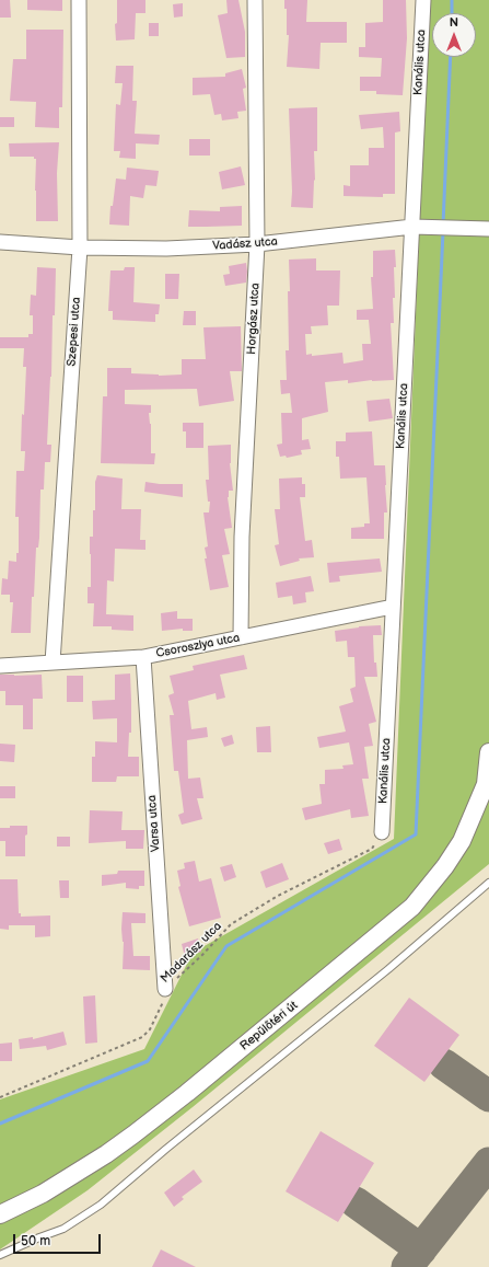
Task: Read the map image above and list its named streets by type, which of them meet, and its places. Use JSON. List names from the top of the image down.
{
  "streets": {
    "street": [
      "Kanális utca",
      "Vadász utca",
      "Horgász utca",
      "Szepesi utca",
      "Csoroszlya utca",
      "Varsa utca",
      "Repülőtéri út"
    ],
    "path": ["Madarász utca"]
  },
  "crossings": [
    ["Kanális utca", "Vadász utca"],
    ["Kanális utca", "Csoroszlya utca"],
    ["Kanális utca", "Madarász utca"],
    ["Vadász utca", "Horgász utca"],
    ["Vadász utca", "Szepesi utca"],
    ["Horgász utca", "Csoroszlya utca"],
    ["Szepesi utca", "Csoroszlya utca"],
    ["Csoroszlya utca", "Varsa utca"],
    ["Varsa utca", "Madarász utca"]
  ],
  "scale_bar": "50 m",
  "north": "top"
}
